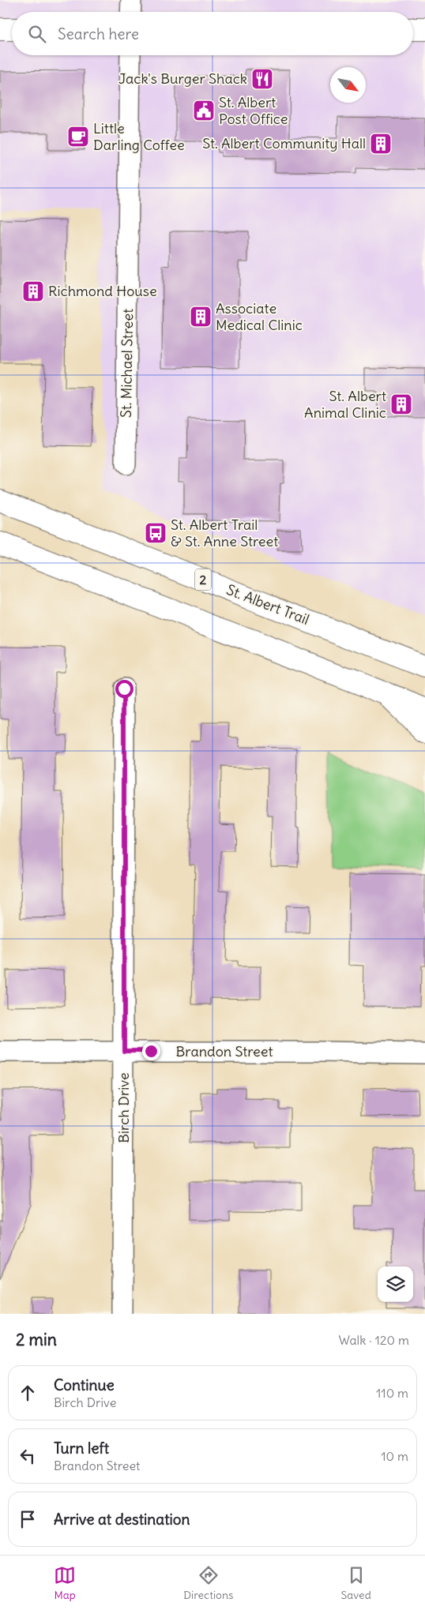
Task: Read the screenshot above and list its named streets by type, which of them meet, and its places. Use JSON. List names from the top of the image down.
{
  "streets": {
    "main road": ["2", "St. Albert Trail"],
    "street": ["St. Michael Street", "Brandon Street", "Birch Drive"]
  },
  "crossings": [
    ["Brandon Street", "Birch Drive"]
  ],
  "places": {
    "restaurant": ["Jack's Burger Shack"],
    "public building": ["St. Albert Post Office"],
    "cafe": ["Little Darling Coffee"],
    "building": [
      "St. Albert Community Hall",
      "Richmond House",
      "Associate Medical Clinic",
      "St. Albert Animal Clinic"
    ],
    "bus stop": ["St. Albert Trail & St. Anne Street"]
  },
  "north": "bottom right",
  "page": {
    "search": "Search here",
    "heading": ["2 min", "Walk · 120 m"],
    "list": [
      ["Continue", "Birch Drive", "110 m"],
      ["Turn left", "Brandon Street", "10 m"],
      "Arrive at destination"
    ],
    "nav": ["Map", "Directions", "Saved"]
  }
}
